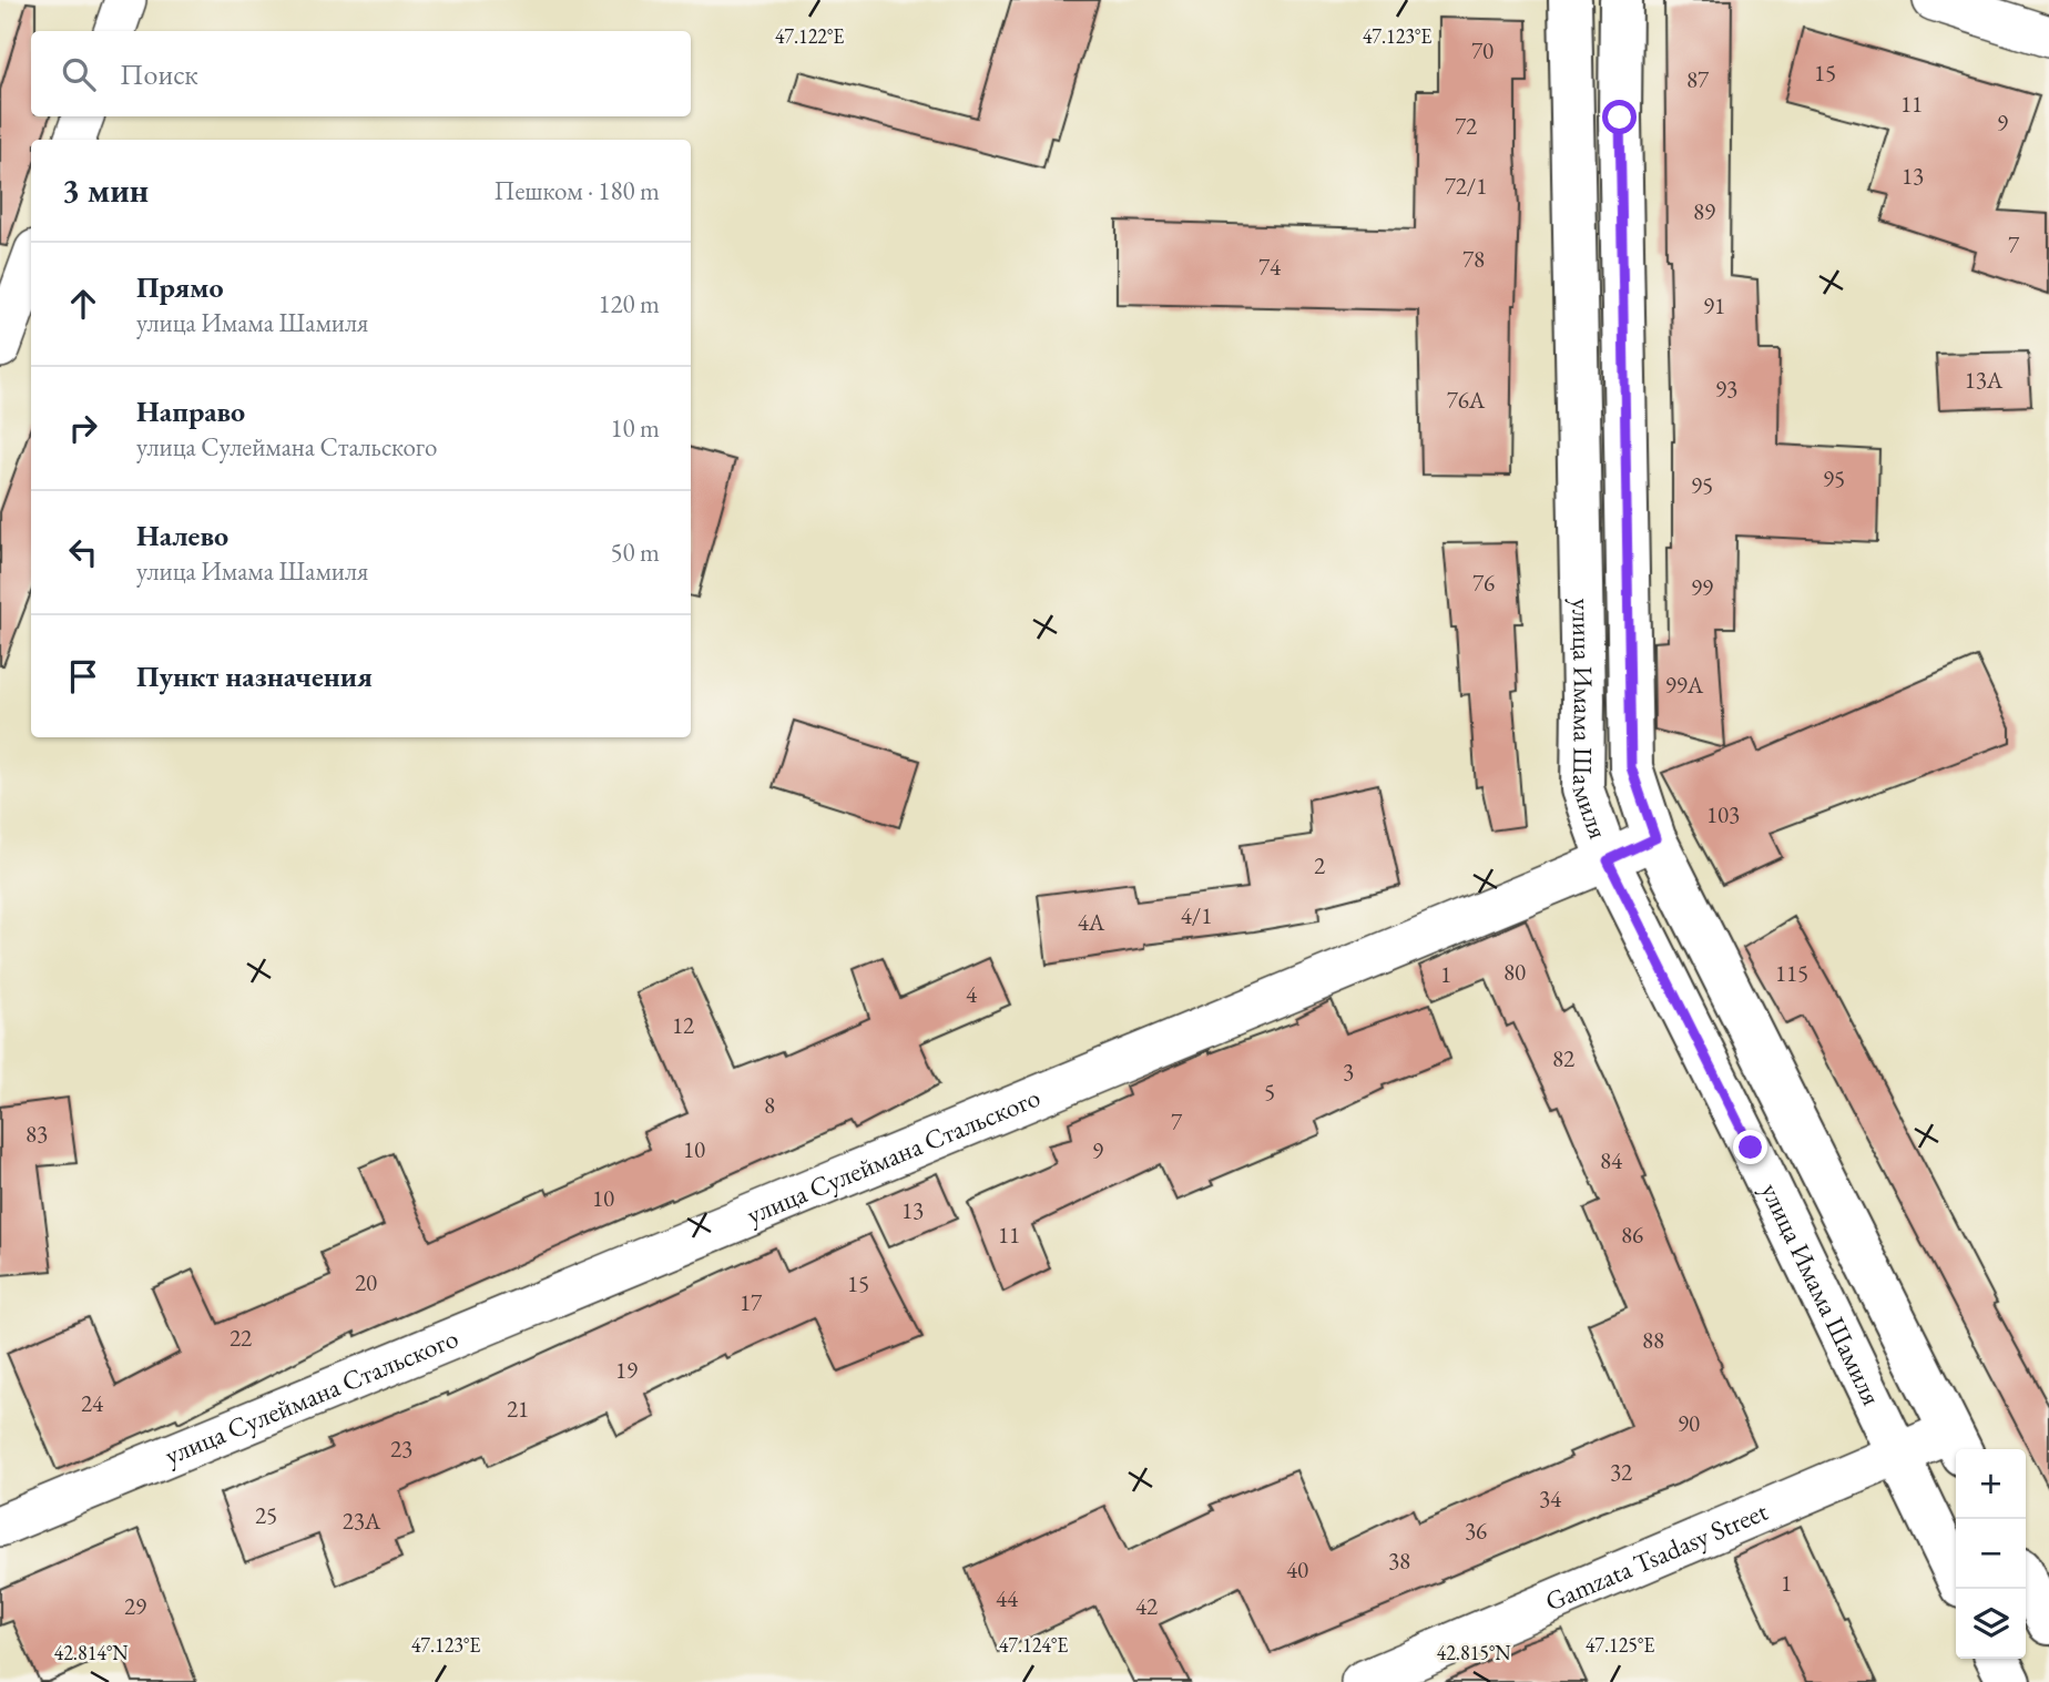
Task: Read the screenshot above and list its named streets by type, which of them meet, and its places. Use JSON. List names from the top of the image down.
{
  "streets": {
    "main road": ["улица Имама Шамиля"],
    "street": ["улица Сулеймана Стальского", "Gamzata Tsadasy Street"]
  },
  "crossings": [
    ["улица Имама Шамиля", "улица Сулеймана Стальского"],
    ["улица Имама Шамиля", "Gamzata Tsadasy Street"]
  ],
  "house_numbers": [
    "70",
    "15",
    "87",
    "11",
    "9",
    "72",
    "13",
    "72/1",
    "89",
    "7",
    "78",
    "74",
    "91",
    "13А",
    "93",
    "76А",
    "95",
    "95",
    "76",
    "99",
    "99А",
    "103",
    "2",
    "4/1",
    "4А",
    "80",
    "115",
    "1",
    "4",
    "12",
    "82",
    "3",
    "5",
    "8",
    "7",
    "83",
    "10",
    "9",
    "84",
    "10",
    "13",
    "11",
    "86",
    "20",
    "15",
    "17",
    "22",
    "88",
    "19",
    "24",
    "21",
    "90",
    "23",
    "32",
    "34",
    "25",
    "23А",
    "36",
    "38",
    "40",
    "1",
    "44",
    "29",
    "42"
  ],
  "page": {
    "search": "Поиск",
    "heading": ["3 мин", "Пешком · 180 m"],
    "list": [
      ["Прямо", "улица Имама Шамиля", "120 m"],
      ["Направо", "улица Сулеймана Стальского", "10 m"],
      ["Налево", "улица Имама Шамиля", "50 m"],
      "Пункт назначения"
    ],
    "map_buttons": ["+", "−"]
  },
  "coordinates": [
    "47.122°E",
    "47.123°E",
    "47.124°E",
    "47.125°E",
    "42.814°N",
    "42.815°N"
  ]
}
